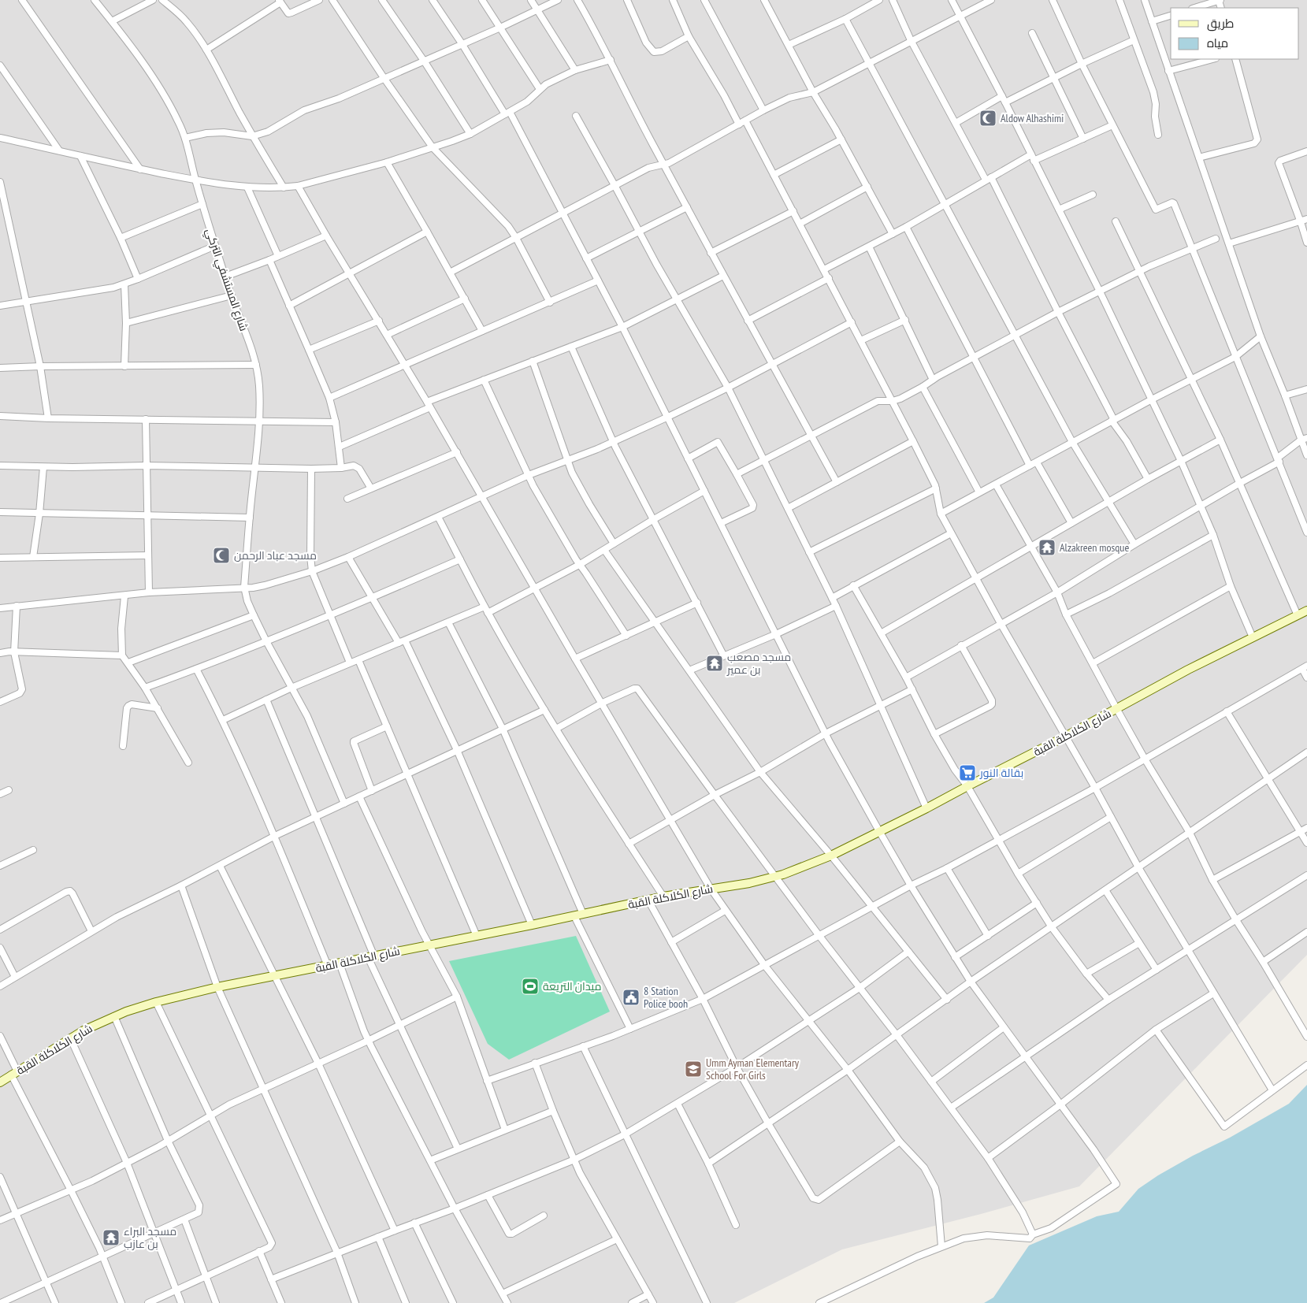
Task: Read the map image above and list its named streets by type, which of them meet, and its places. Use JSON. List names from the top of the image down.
{
  "streets": {
    "street": ["شارع المستشفي التركي", "شارع الكلاكلة القبة"]
  },
  "places": {
    "mosque": ["Aldow Alhashimi", "مسجد عباد الرحمن"],
    "temple": ["Alzakreen mosque", "مسجد مصعب بن عمير", "مسجد البراء بن عازب"],
    "supermarket": ["بقالة النور"],
    "sports": ["ميدان التريعة"],
    "public building": ["8 Station Police booh"],
    "school or university": ["Umm Ayman Elementary School For Girls"]
  },
  "legend": ["طريق", "مياه"]
}
